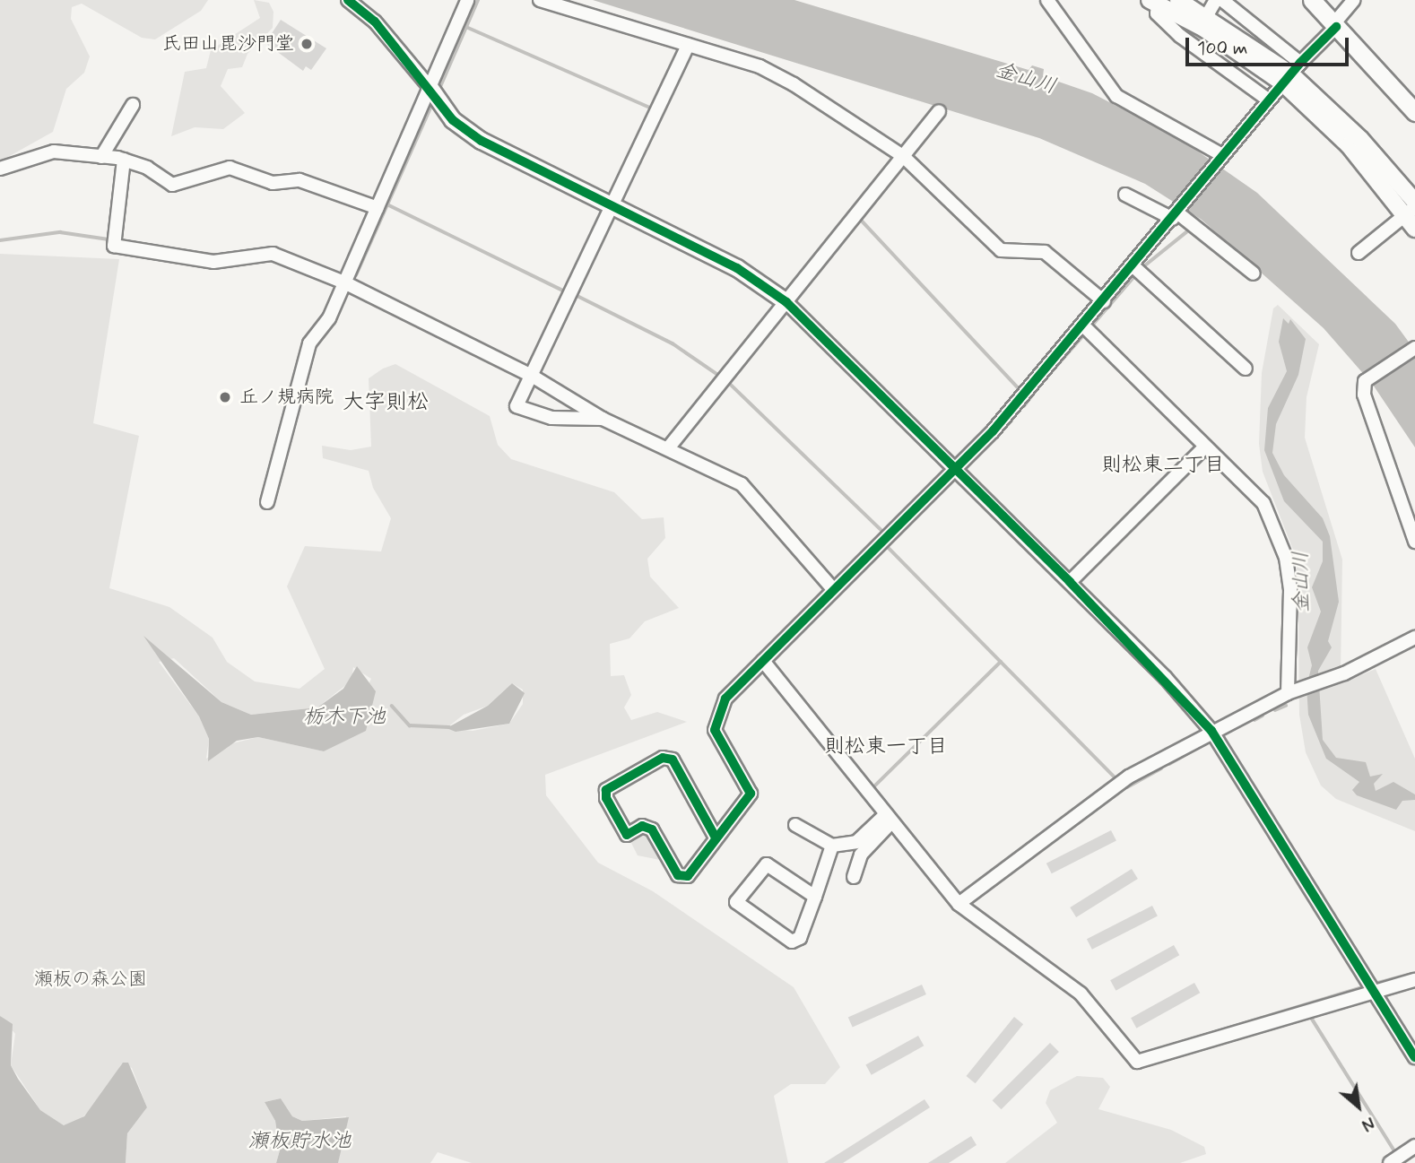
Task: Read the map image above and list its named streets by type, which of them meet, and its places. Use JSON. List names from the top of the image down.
{
  "districts": ["大字則松", "則松東二丁目", "則松東一丁目"],
  "water": ["金山川", "栃木下池", "瀬板貯水池"],
  "parks": ["瀬板の森公園"],
  "places": ["氏田山毘沙門堂", "丘ノ規病院"],
  "scale_bar": "100 m",
  "north": "bottom right"
}
